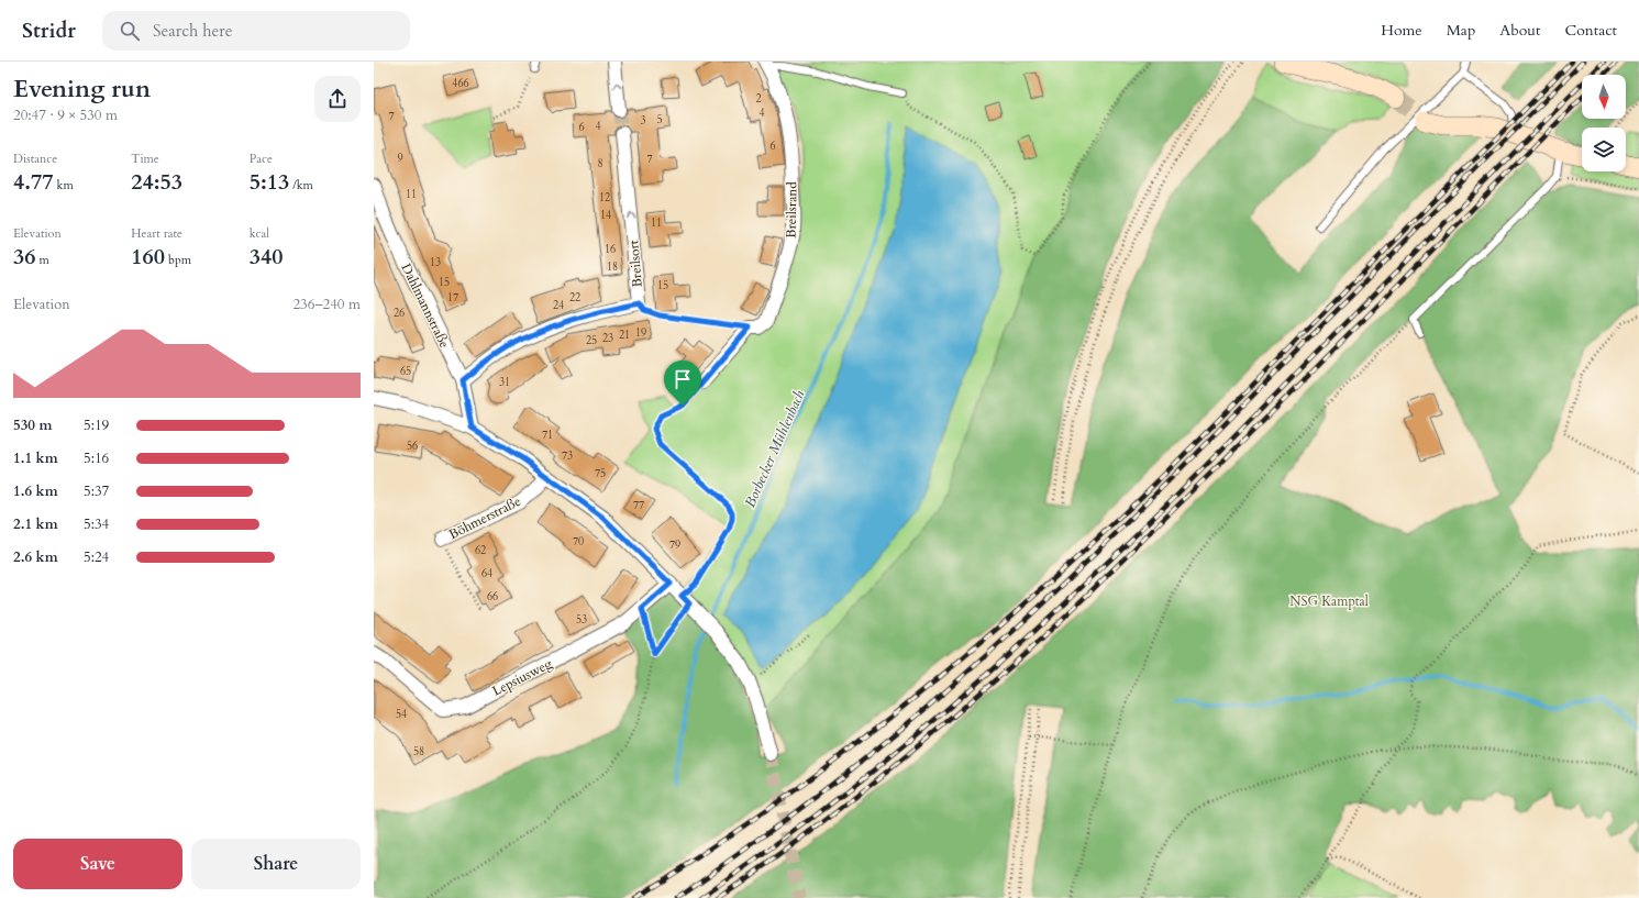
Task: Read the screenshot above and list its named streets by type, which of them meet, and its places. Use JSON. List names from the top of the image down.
{
  "streets": {
    "street": [
      "Breilsrand",
      "Breilsort",
      "Dahlmannstraße",
      "Böhmerstraße",
      "Lepsiusweg"
    ]
  },
  "crossings": [
    ["Breilsort", "Dahlmannstraße"]
  ],
  "one_way": ["Breilsort"],
  "water": ["Borbecker Mühlenbach"],
  "parks": ["NSG Kamptal"],
  "house_numbers": [
    "466",
    "2",
    "4",
    "7",
    "5",
    "3",
    "4",
    "6",
    "6",
    "9",
    "7",
    "8",
    "11",
    "12",
    "14",
    "11",
    "16",
    "13",
    "18",
    "15",
    "15",
    "17",
    "22",
    "24",
    "26",
    "19",
    "21",
    "23",
    "25",
    "65",
    "31",
    "71",
    "56",
    "73",
    "75",
    "77",
    "70",
    "79",
    "62",
    "64",
    "66",
    "53",
    "54",
    "58"
  ],
  "north": "bottom",
  "page": {
    "header": "Stridr",
    "search": "Search here",
    "nav": [
      "Home",
      "Map",
      "About",
      "Contact"
    ],
    "heading": ["Evening run", "20:47 · 9 × 530 m"],
    "stats": [
      ["Distance", "4.77 km"],
      ["Time", "24:53"],
      ["Pace", "5:13 /km"],
      ["Elevation", "36 m"],
      ["Heart rate", "160 bpm"],
      ["kcal", "340"]
    ],
    "chart": ["Elevation", "236–240 m"],
    "list": [
      {
        "name": "530 m",
        "note": "5:19"
      },
      {
        "name": "1.1 km",
        "note": "5:16"
      },
      {
        "name": "1.6 km",
        "note": "5:37"
      },
      {
        "name": "2.1 km",
        "note": "5:34"
      },
      {
        "name": "2.6 km",
        "note": "5:24"
      }
    ],
    "buttons": ["Save", "Share"]
  }
}
